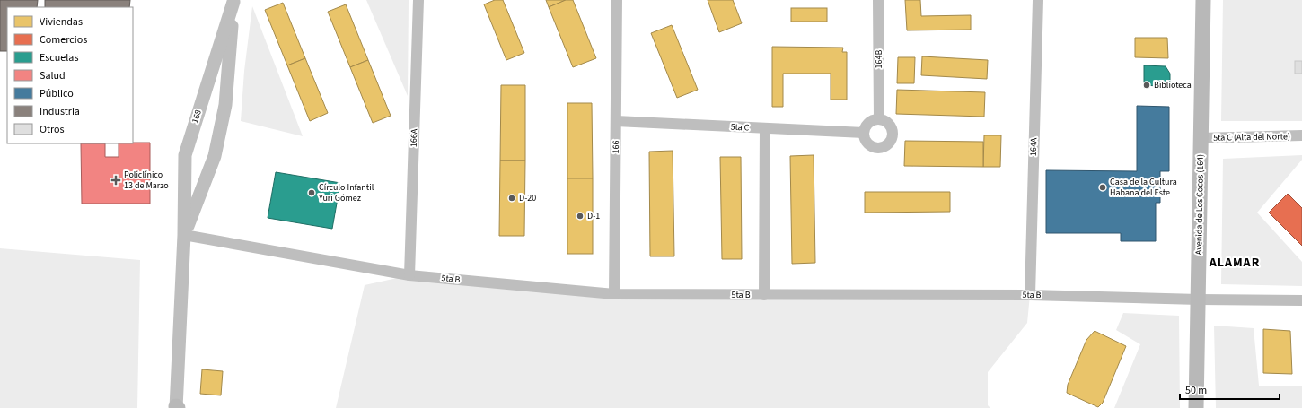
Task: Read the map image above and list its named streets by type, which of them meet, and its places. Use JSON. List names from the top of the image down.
{
  "streets": {
    "main road": ["Avenida de Los Cocos (164)"],
    "street": [
      "164B",
      "168",
      "5ta C",
      "5ta C (Alta del Norte)",
      "166A",
      "166",
      "164A",
      "5ta B"
    ]
  },
  "crossings": [
    ["164B", "5ta C"],
    ["168", "5ta B"],
    ["5ta C", "166"],
    ["5ta C (Alta del Norte)", "Avenida de Los Cocos (164)"],
    ["166A", "5ta B"],
    ["166", "5ta B"],
    ["164A", "5ta B"],
    ["Avenida de Los Cocos (164)", "5ta B"]
  ],
  "districts": ["ALAMAR"],
  "places": {
    "other": [
      "Biblioteca",
      "Casa de la Cultura Habana del Este",
      "Círculo Infantil Yuri Gómez",
      "D-20",
      "D-1"
    ],
    "health": ["Policlínico 13 de Marzo"]
  },
  "legend": [
    "Viviendas",
    "Comercios",
    "Escuelas",
    "Salud",
    "Público",
    "Industria",
    "Otros"
  ],
  "scale_bar": "50 m"
}
